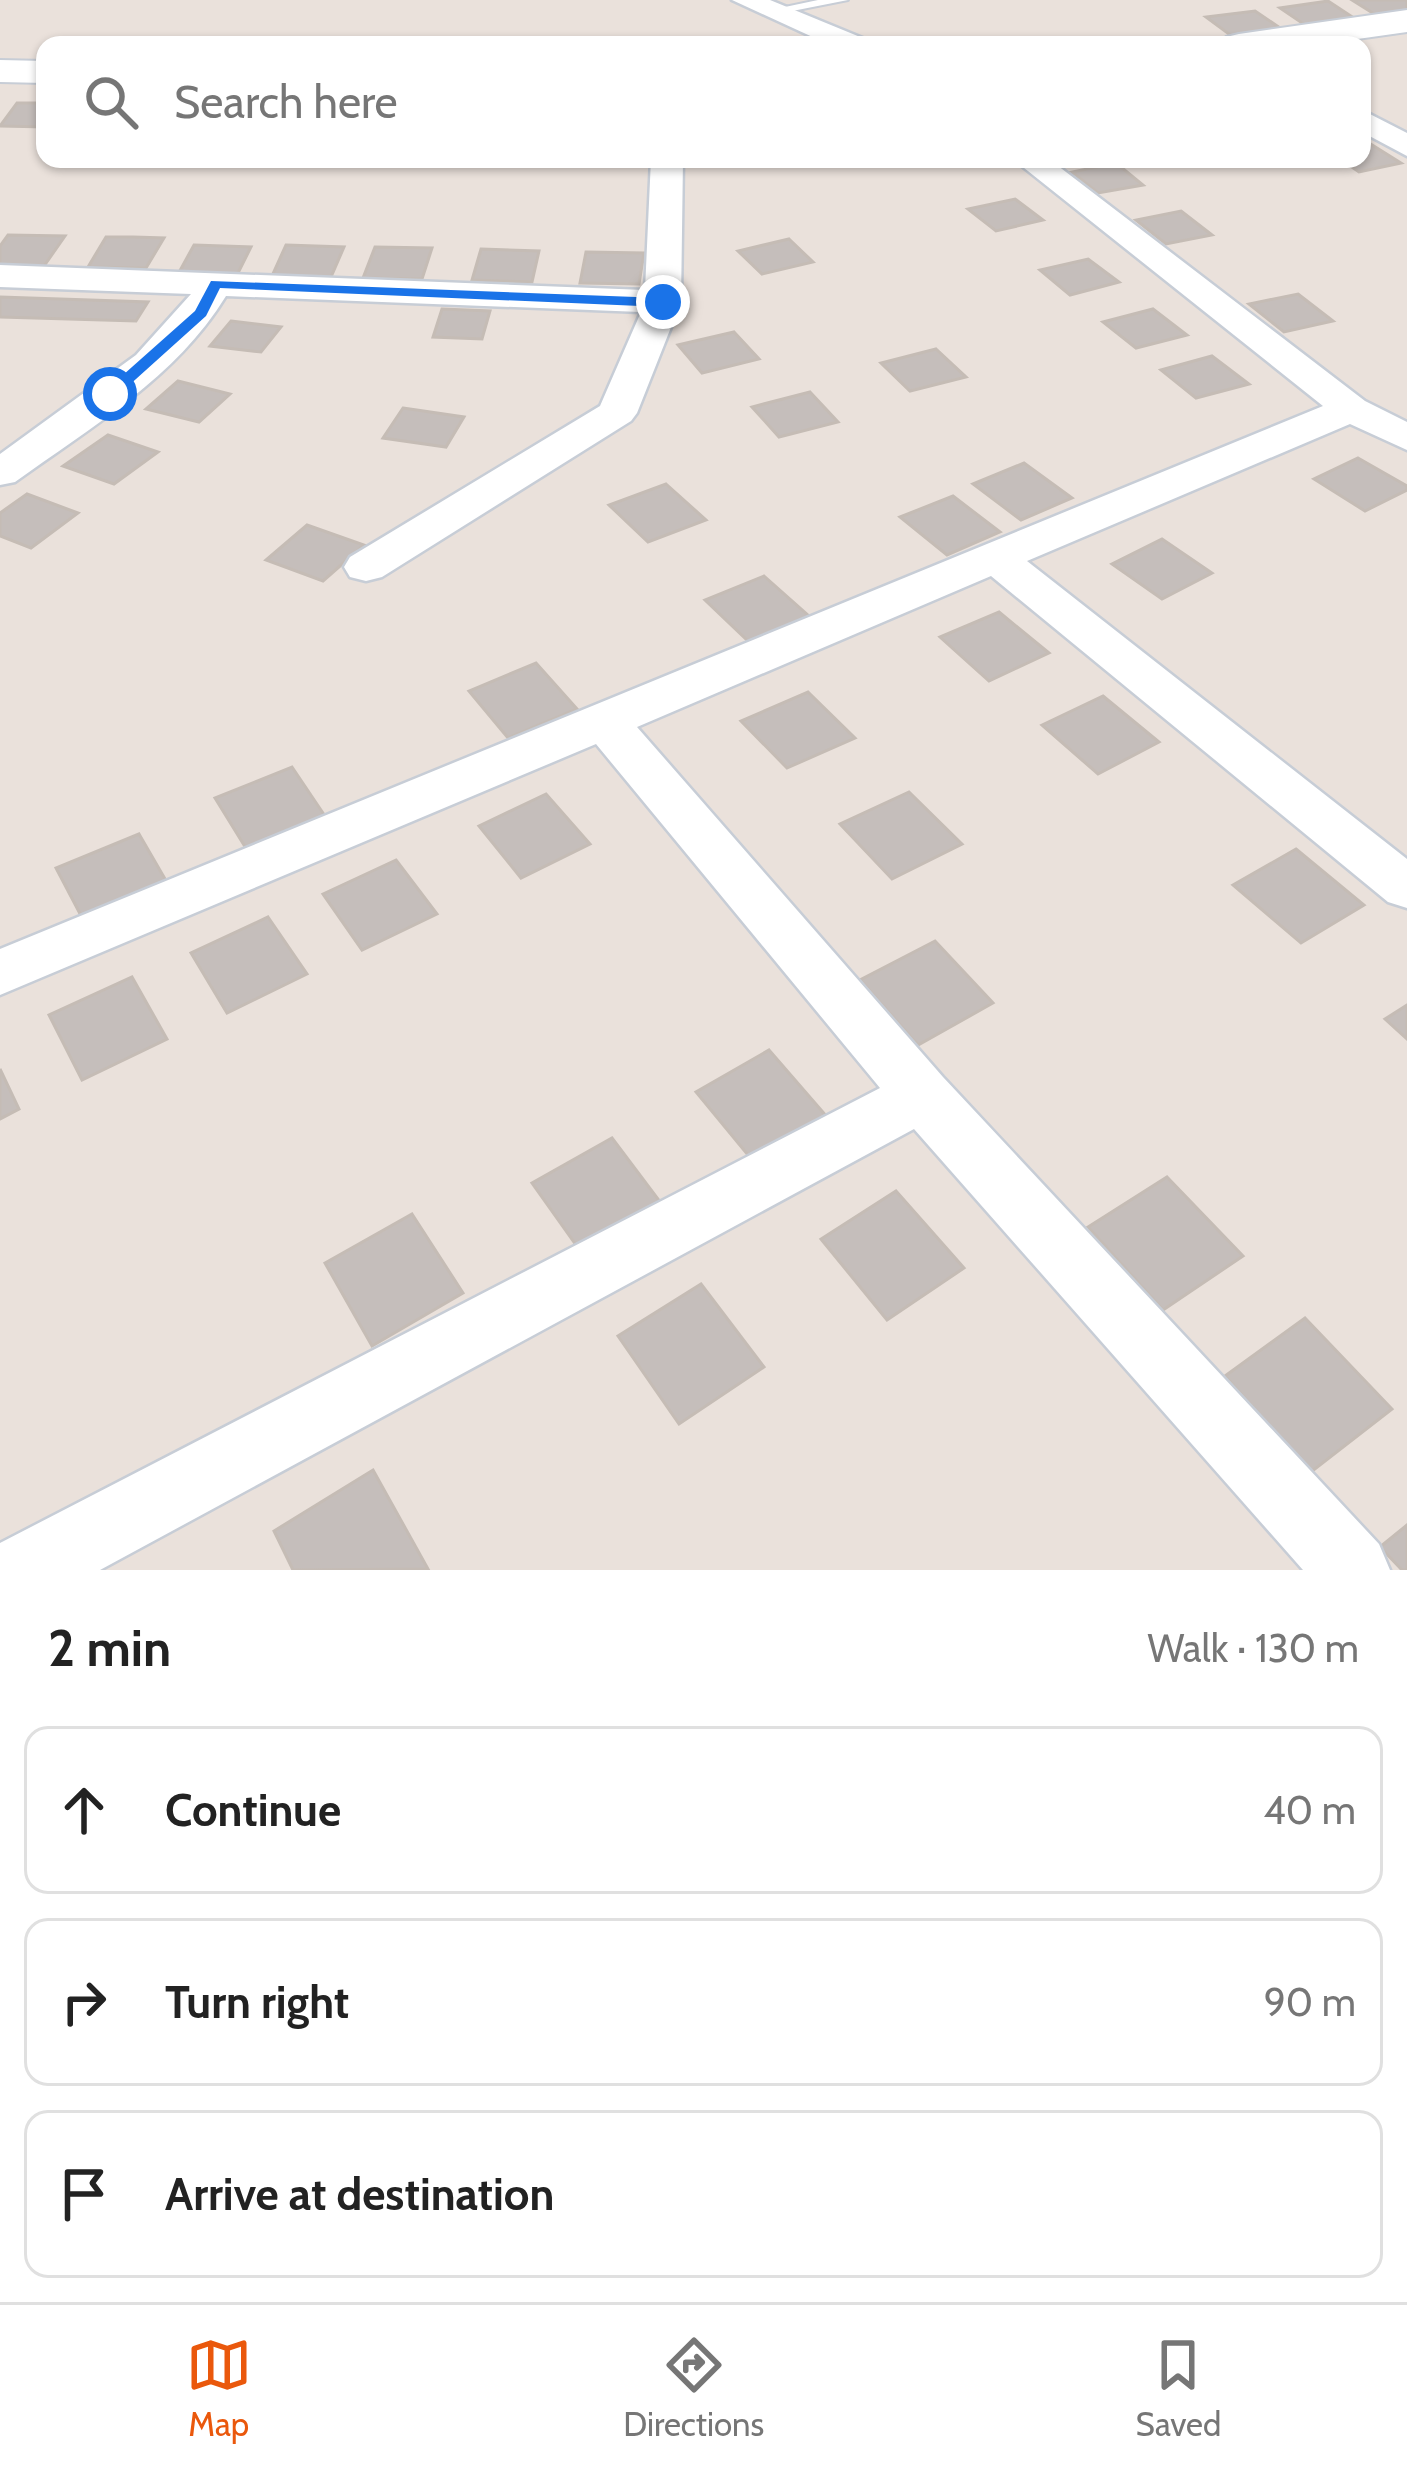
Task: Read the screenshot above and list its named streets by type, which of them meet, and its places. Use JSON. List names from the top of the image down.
{
  "page": {
    "search": "Search here",
    "heading": ["2 min", "Walk · 130 m"],
    "list": [
      ["Continue", "40 m"],
      ["Turn right", "90 m"],
      "Arrive at destination"
    ],
    "nav": ["Map", "Directions", "Saved"]
  }
}
